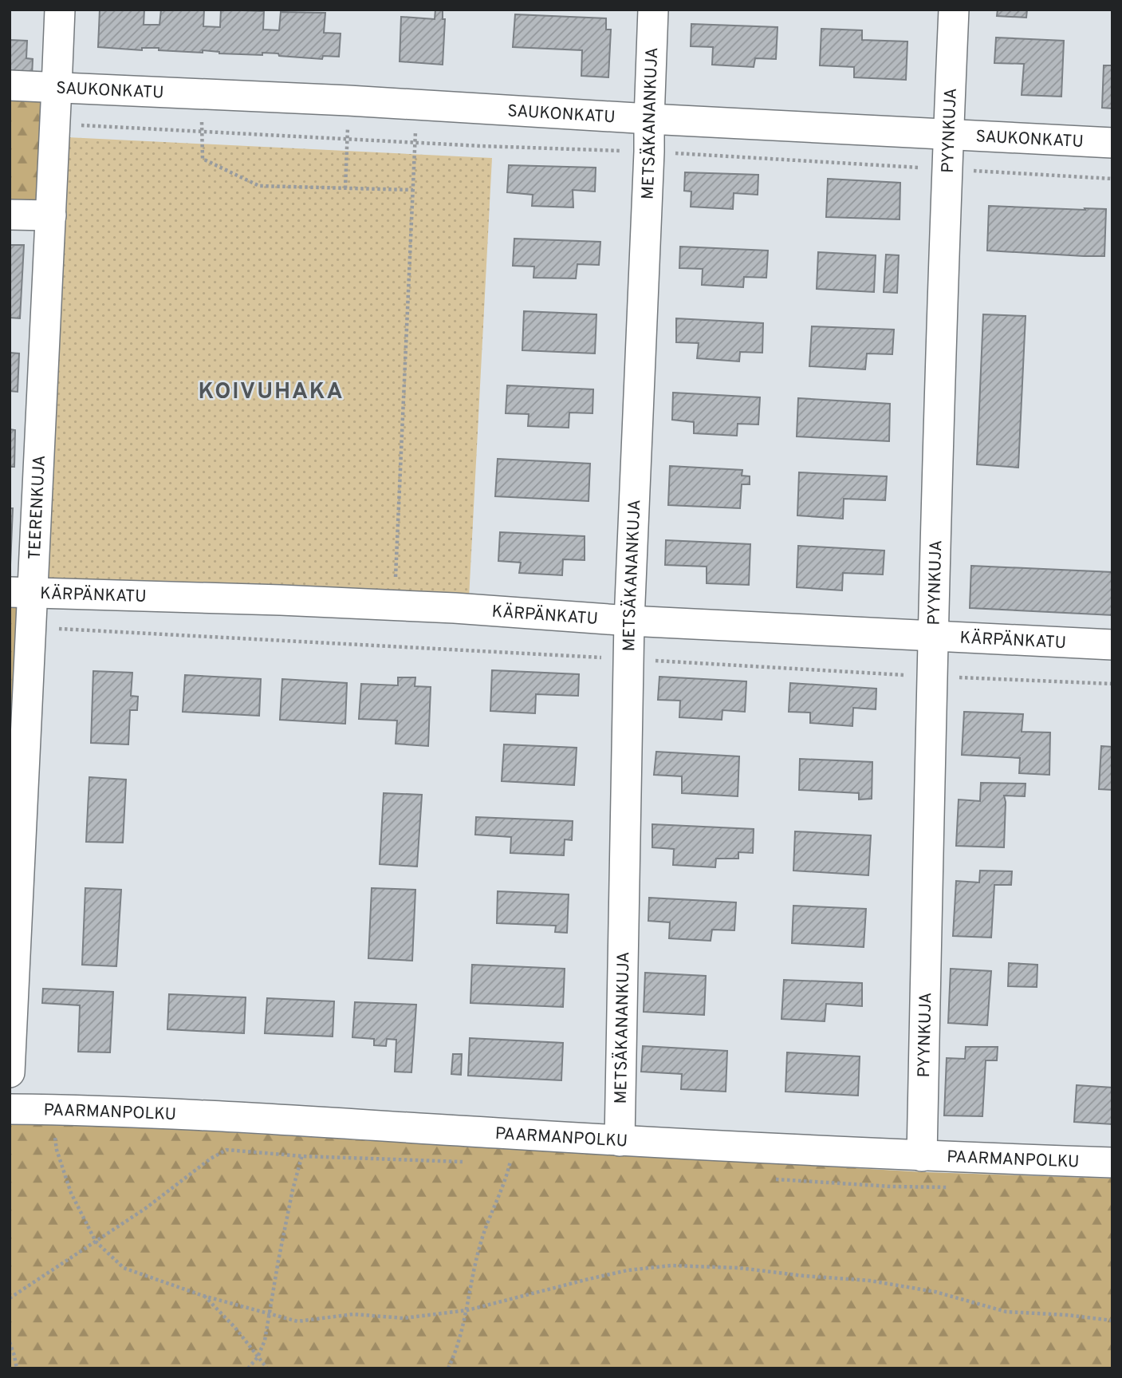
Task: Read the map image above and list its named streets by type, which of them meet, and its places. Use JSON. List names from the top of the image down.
{
  "streets": {
    "street": [
      "SAUKONKATU",
      "METSÄKANANKUJA",
      "PYYNKUJA",
      "TEERENKUJA",
      "KÄRPÄNKATU",
      "PAARMANPOLKU"
    ]
  },
  "crossings": [
    ["SAUKONKATU", "METSÄKANANKUJA"],
    ["SAUKONKATU", "PYYNKUJA"],
    ["SAUKONKATU", "TEERENKUJA"],
    ["METSÄKANANKUJA", "KÄRPÄNKATU"],
    ["METSÄKANANKUJA", "PAARMANPOLKU"],
    ["PYYNKUJA", "KÄRPÄNKATU"],
    ["PYYNKUJA", "PAARMANPOLKU"],
    ["TEERENKUJA", "KÄRPÄNKATU"]
  ],
  "districts": ["KOIVUHAKA"]
}
